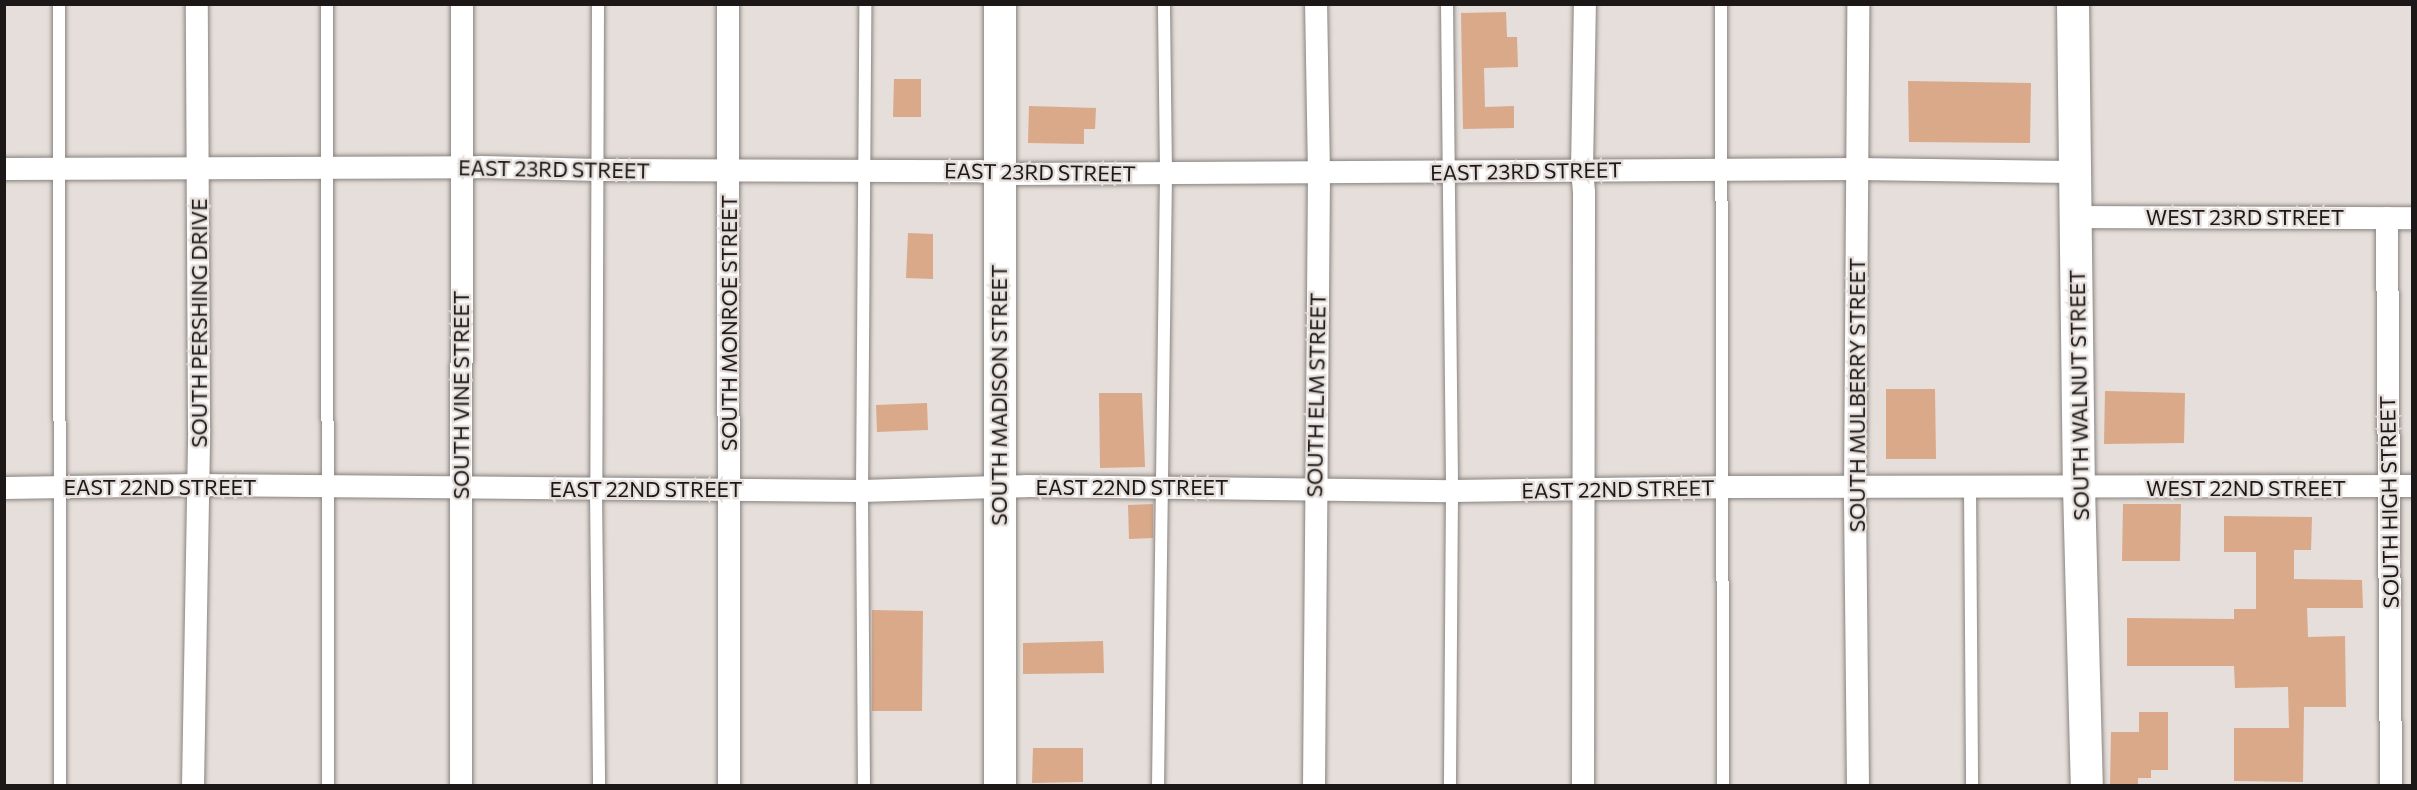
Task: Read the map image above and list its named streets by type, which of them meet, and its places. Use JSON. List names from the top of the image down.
{
  "streets": {
    "main road": ["SOUTH MADISON STREET", "SOUTH WALNUT STREET"],
    "street": [
      "EAST 23RD STREET",
      "WEST 23RD STREET",
      "SOUTH PERSHING DRIVE",
      "SOUTH MONROE STREET",
      "SOUTH VINE STREET",
      "SOUTH ELM STREET",
      "SOUTH MULBERRY STREET",
      "EAST 22ND STREET",
      "WEST 22ND STREET",
      "SOUTH HIGH STREET"
    ]
  },
  "crossings": [
    ["EAST 23RD STREET", "SOUTH PERSHING DRIVE"],
    ["EAST 23RD STREET", "SOUTH MONROE STREET"],
    ["EAST 23RD STREET", "SOUTH VINE STREET"],
    ["EAST 23RD STREET", "SOUTH MADISON STREET"],
    ["EAST 23RD STREET", "SOUTH ELM STREET"],
    ["EAST 23RD STREET", "SOUTH MULBERRY STREET"],
    ["EAST 23RD STREET", "SOUTH WALNUT STREET"],
    ["WEST 23RD STREET", "SOUTH WALNUT STREET"],
    ["WEST 23RD STREET", "SOUTH HIGH STREET"],
    ["SOUTH PERSHING DRIVE", "EAST 22ND STREET"],
    ["SOUTH MONROE STREET", "EAST 22ND STREET"],
    ["SOUTH VINE STREET", "EAST 22ND STREET"],
    ["SOUTH MADISON STREET", "EAST 22ND STREET"],
    ["SOUTH ELM STREET", "EAST 22ND STREET"],
    ["SOUTH MULBERRY STREET", "EAST 22ND STREET"],
    ["SOUTH WALNUT STREET", "EAST 22ND STREET"],
    ["SOUTH WALNUT STREET", "WEST 22ND STREET"],
    ["EAST 22ND STREET", "WEST 22ND STREET"],
    ["WEST 22ND STREET", "SOUTH HIGH STREET"]
  ]
}
